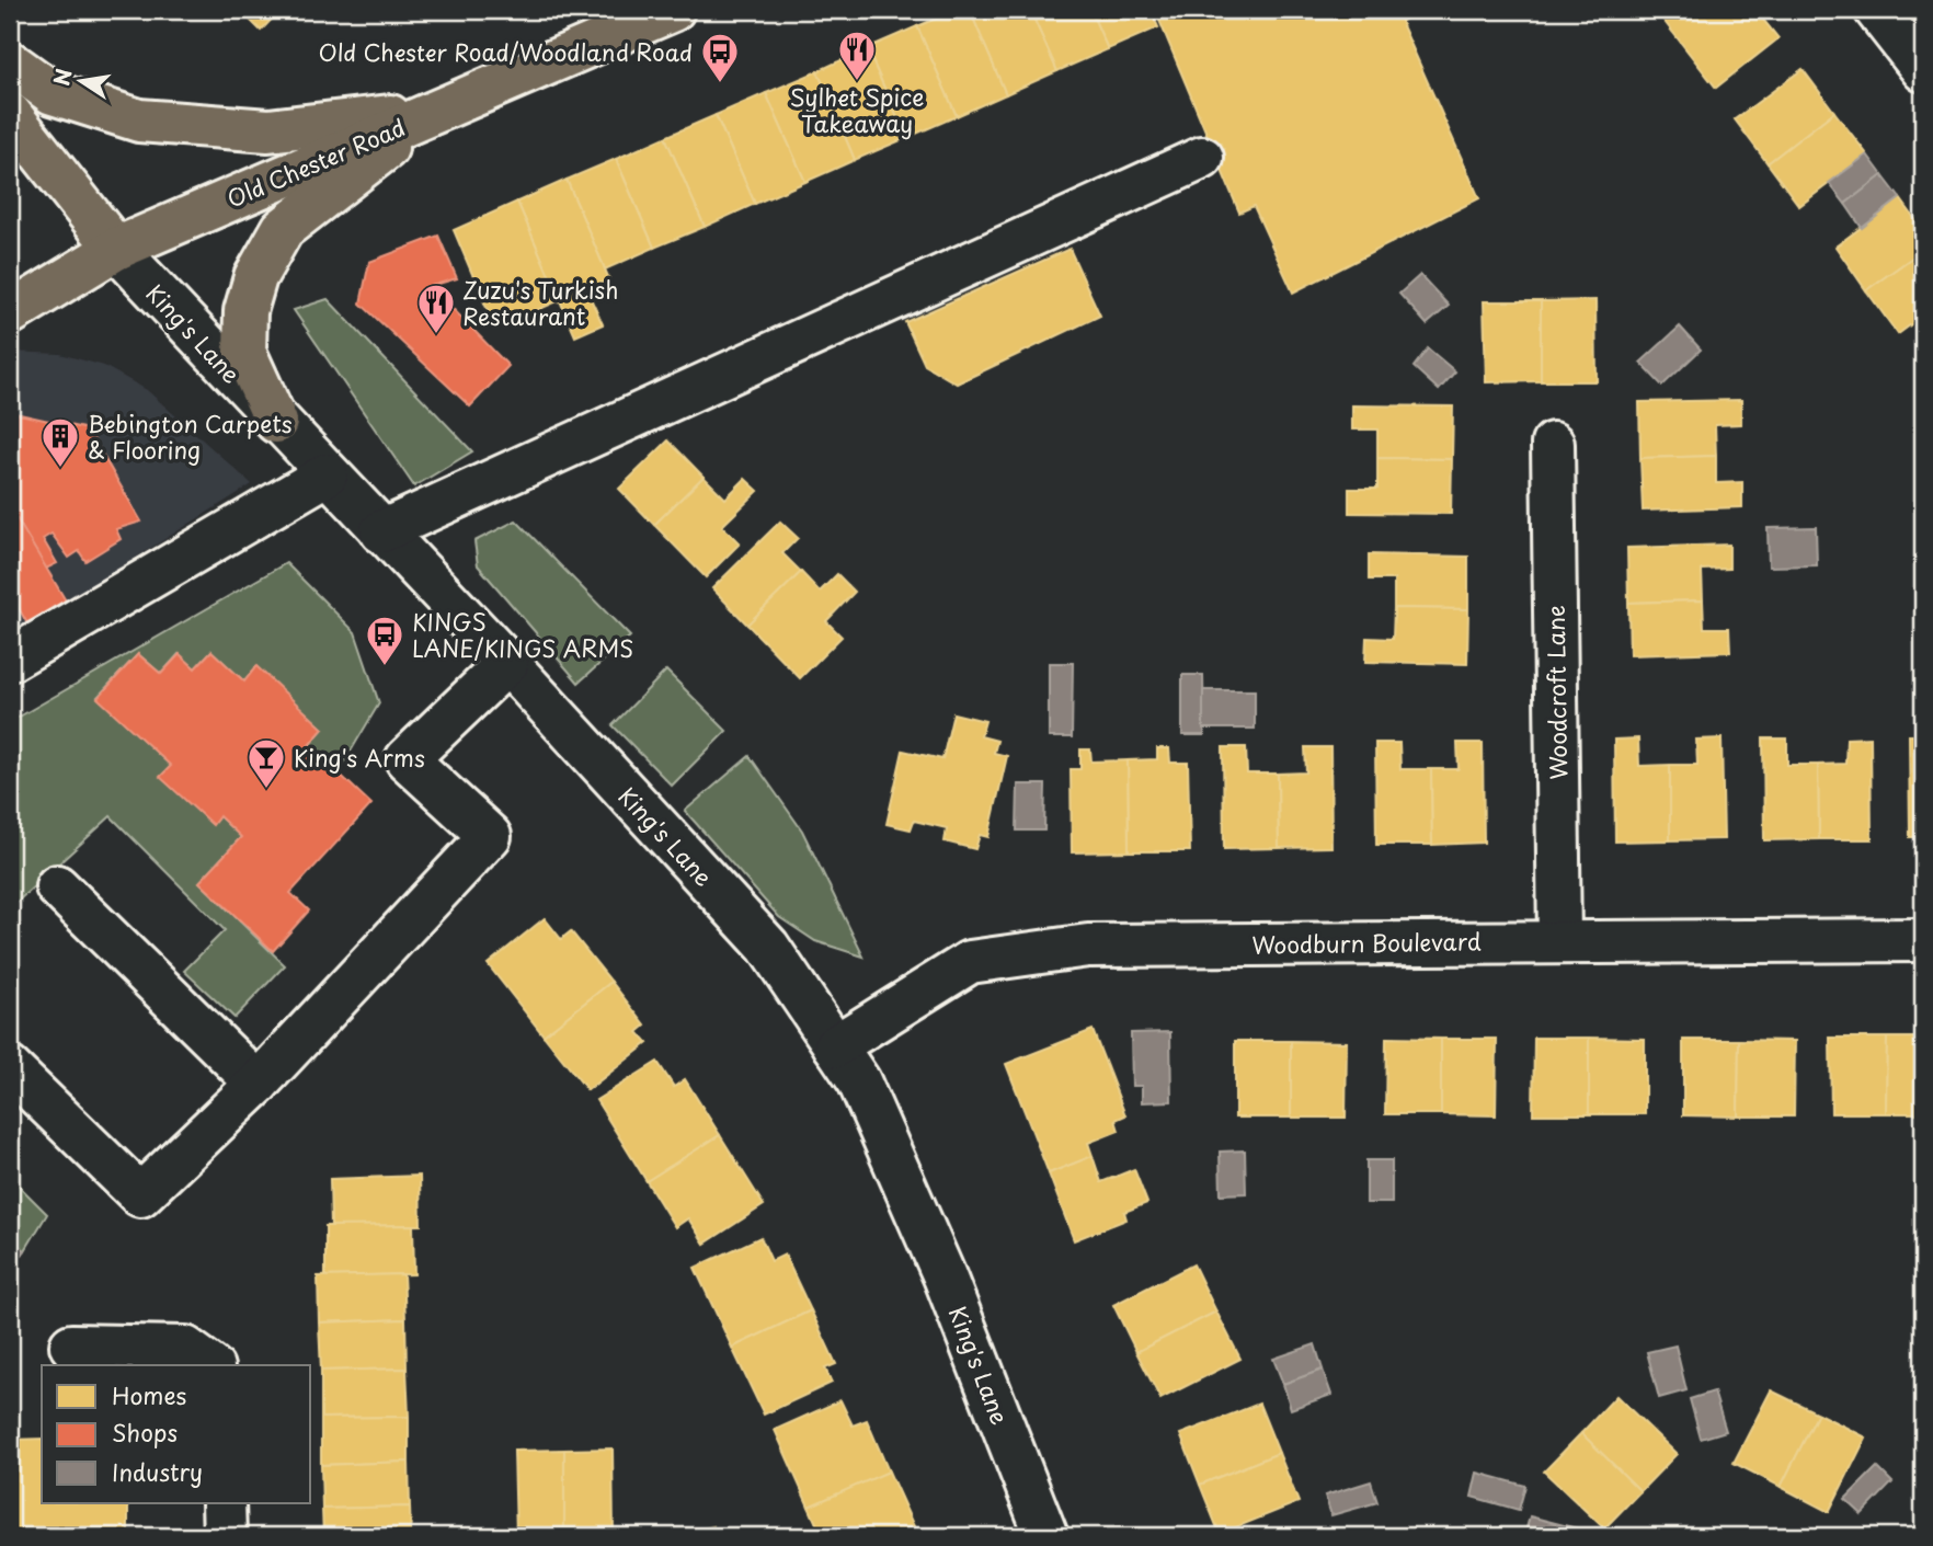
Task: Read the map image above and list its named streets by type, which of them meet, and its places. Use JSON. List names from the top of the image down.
{
  "streets": {
    "main road": ["Old Chester Road"],
    "street": ["King's Lane", "Woodcroft Lane", "Woodburn Boulevard"]
  },
  "crossings": [
    ["Old Chester Road", "King's Lane"],
    ["King's Lane", "Woodburn Boulevard"],
    ["Woodcroft Lane", "Woodburn Boulevard"]
  ],
  "places": {
    "restaurant": ["Sylhet Spice Takeaway", "Zuzu's Turkish Restaurant"],
    "bus stop": ["Old Chester Road/Woodland Road", "KINGS LANE/KINGS ARMS"],
    "building": ["Bebington Carpets & Flooring"],
    "bar": ["King's Arms"]
  },
  "legend": ["Homes", "Shops", "Industry"],
  "north": "left"
}
